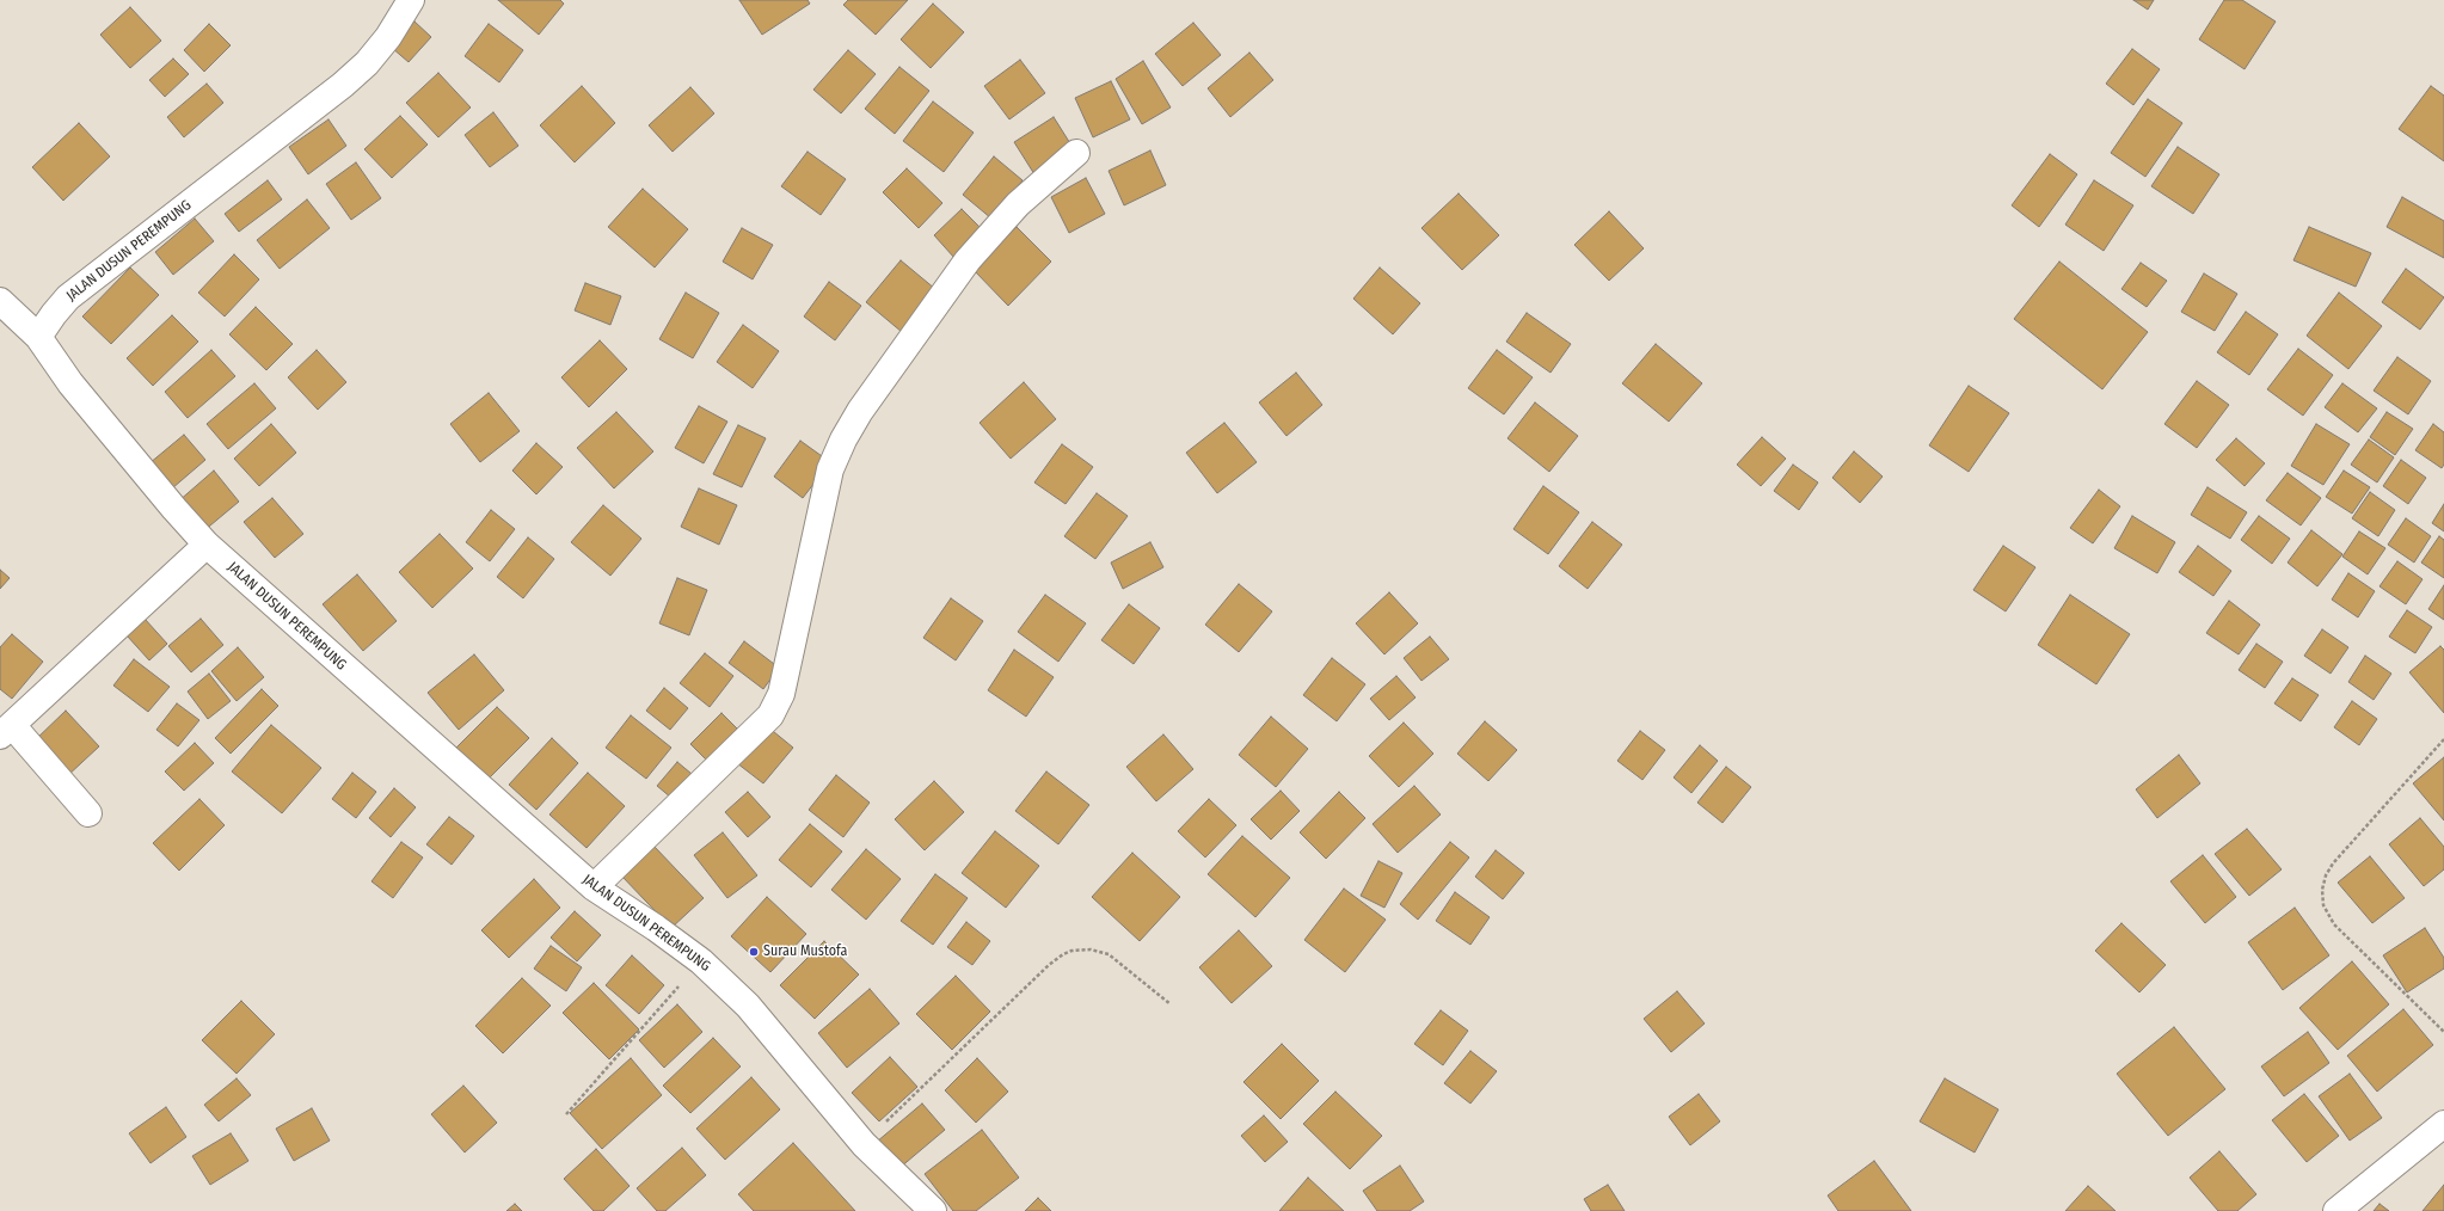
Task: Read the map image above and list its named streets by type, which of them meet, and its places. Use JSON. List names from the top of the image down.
{
  "streets": {
    "street": ["JALAN DUSUN PEREMPUNG"]
  },
  "places": ["Surau Mustofa"]
}
